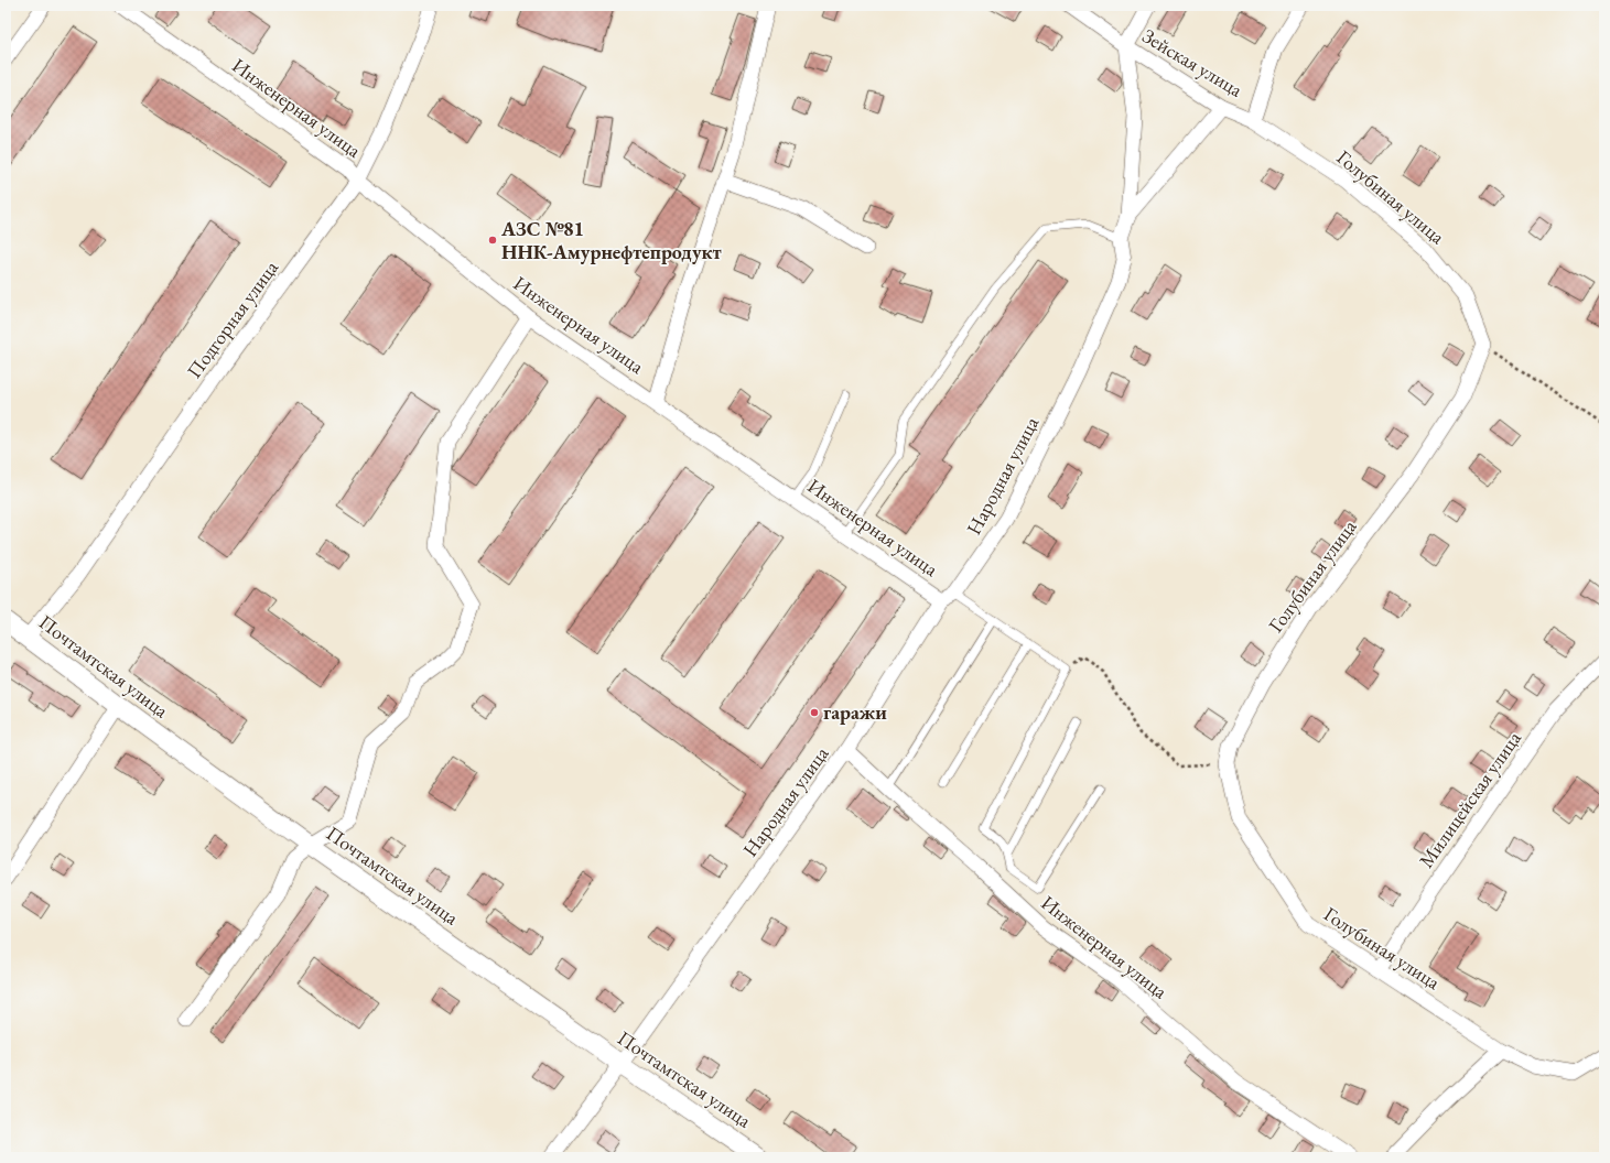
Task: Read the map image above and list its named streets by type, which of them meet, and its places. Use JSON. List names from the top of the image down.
{
  "streets": {
    "street": [
      "Зейская улица",
      "Инженерная улица",
      "Голубиная улица",
      "Подгорная улица",
      "Народная улица",
      "Почтамтская улица",
      "Милицейская улица"
    ]
  },
  "crossings": [
    ["Зейская улица", "Голубиная улица"],
    ["Зейская улица", "Народная улица"],
    ["Инженерная улица", "Подгорная улица"],
    ["Инженерная улица", "Народная улица"],
    ["Голубиная улица", "Милицейская улица"],
    ["Подгорная улица", "Почтамтская улица"],
    ["Народная улица", "Почтамтская улица"]
  ],
  "places": ["АЗС №81 ННК-Амурнефтепродукт", "гаражи"]
}
